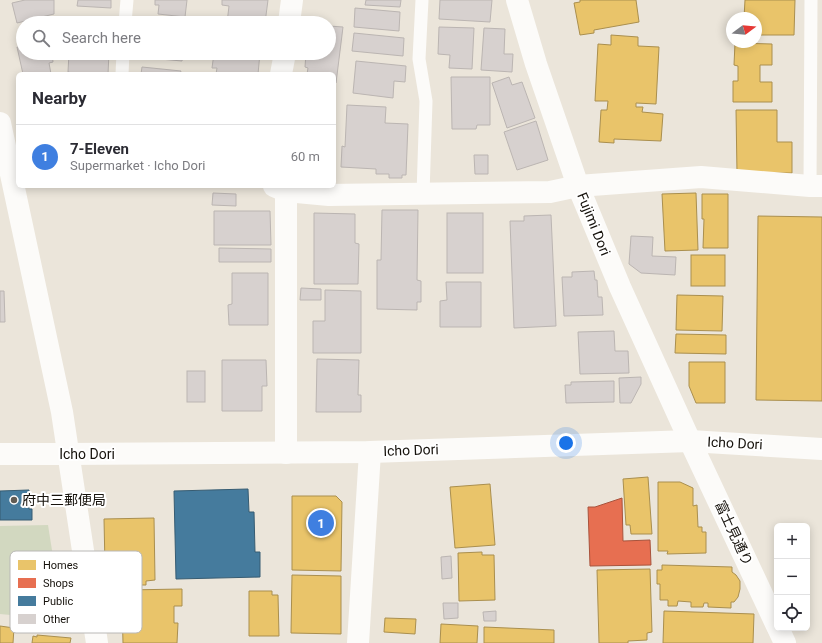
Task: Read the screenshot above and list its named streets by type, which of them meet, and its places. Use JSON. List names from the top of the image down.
{
  "streets": {
    "street": ["Fujimi Dori", "Icho Dori", "富士見通り"]
  },
  "crossings": [
    ["Fujimi Dori", "Icho Dori"],
    ["Fujimi Dori", "富士見通り"],
    ["Icho Dori", "富士見通り"]
  ],
  "places": ["府中三郵便局"],
  "legend": [
    "Homes",
    "Shops",
    "Public",
    "Other"
  ],
  "north": "right",
  "page": {
    "search": "Search here",
    "heading": "Nearby",
    "list": [
      {
        "mark": "1",
        "name": "7-Eleven",
        "note": "Supermarket · Icho Dori",
        "value": "60 m"
      }
    ],
    "pins": "1",
    "map_buttons": ["+", "−"]
  }
}
